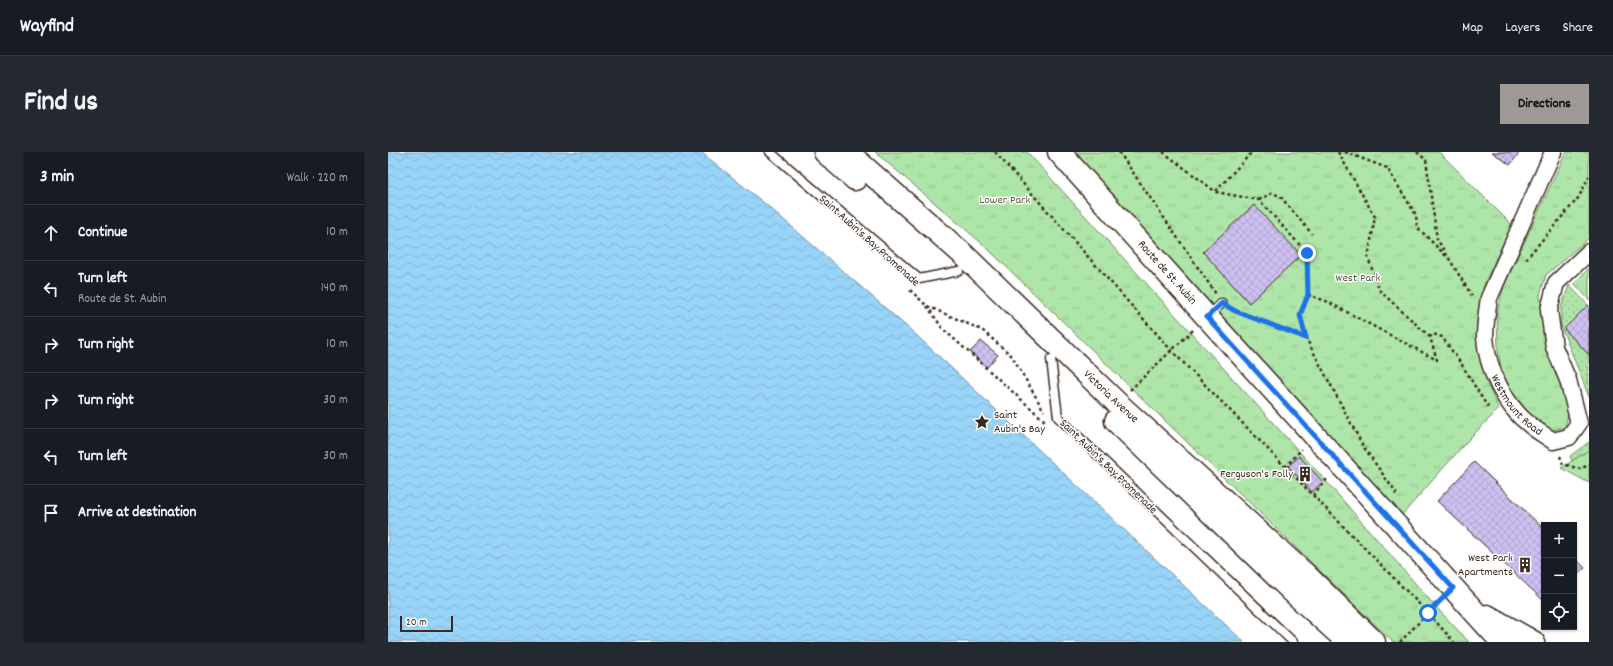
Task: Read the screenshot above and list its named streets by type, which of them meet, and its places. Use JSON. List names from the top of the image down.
{
  "streets": {
    "main road": ["Route de St. Aubin", "Victoria Avenue"],
    "street": ["Westmount Road"],
    "path": ["Saint Aubin's Bay Promenade"]
  },
  "parks": ["Lower Park", "West Park"],
  "places": {
    "place": ["Saint Aubin's Bay"],
    "building": ["Ferguson's Folly", "West Park Apartments"]
  },
  "scale_bar": "20 m",
  "page": {
    "header": "Wayfind",
    "nav": ["Map", "Layers", "Share"],
    "title": "Find us",
    "buttons": "Directions",
    "heading": ["3 min", "Walk · 220 m"],
    "list": [
      ["Continue", "10 m"],
      ["Turn left", "Route de St. Aubin", "140 m"],
      ["Turn right", "10 m"],
      ["Turn right", "30 m"],
      ["Turn left", "30 m"],
      "Arrive at destination"
    ],
    "map_buttons": ["+", "−"],
    "scale": "20 m"
  }
}
